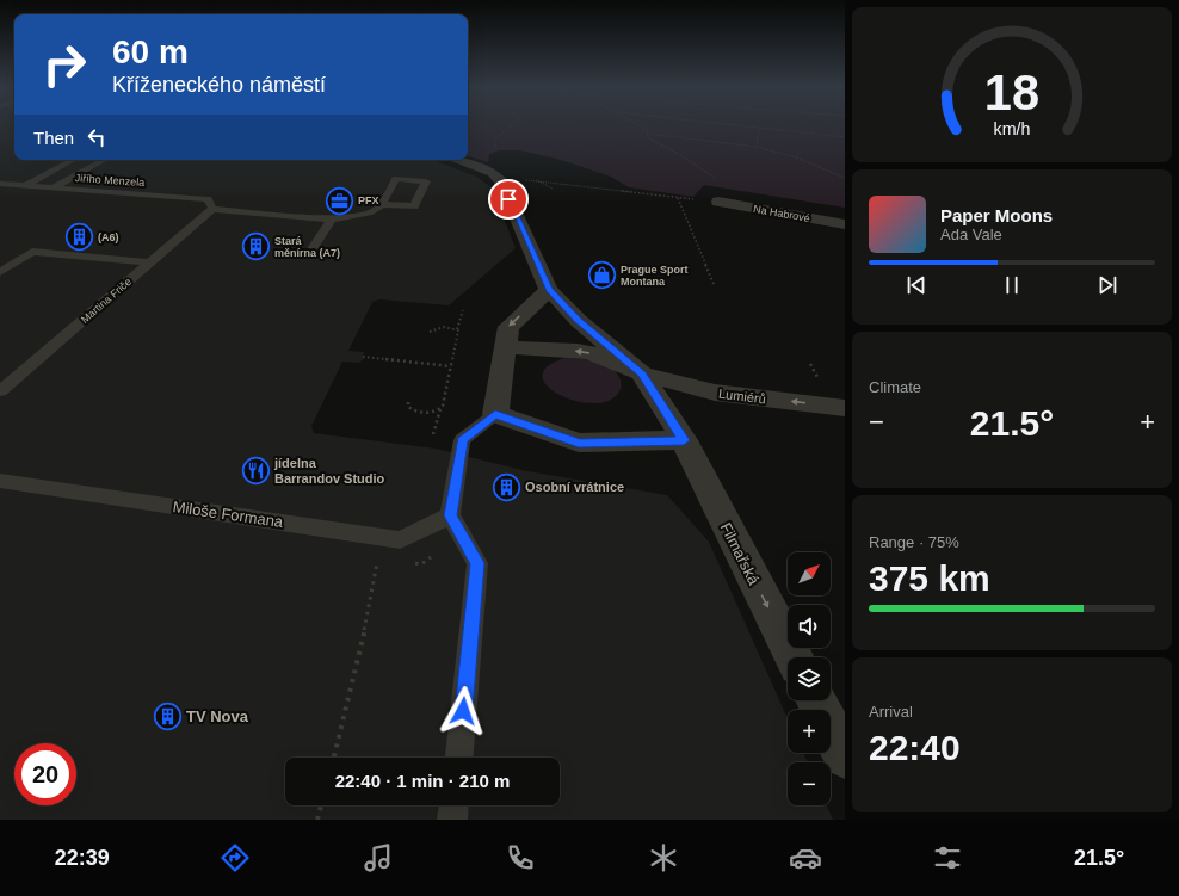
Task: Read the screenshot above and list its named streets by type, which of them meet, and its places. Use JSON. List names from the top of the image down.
{
  "streets": {
    "street": ["Na Habrové", "Lumiérů", "Filmařská"],
    "lane": ["Jiřího Menzela", "Martina Friče", "Miloše Formana"]
  },
  "crossings": [
    ["Jiřího Menzela", "Martina Friče"],
    ["Lumiérů", "Filmařská"]
  ],
  "one_way": ["Filmařská"],
  "places": {
    "office": ["PFX"],
    "building": [
      "(A6)",
      "Stará měnírna (A7)",
      "Osobní vrátnice",
      "TV Nova"
    ],
    "shop": ["Prague Sport Montana"],
    "restaurant": ["jídelna Barrandov Studio"]
  },
  "north": "top right",
  "page": {
    "turn": ["60 m", "Kříženeckého náměstí"],
    "then": "Then",
    "song": ["Paper Moons", "Ada Vale"],
    "tile": [
      "Climate",
      ["Range · 75%", "375 km"],
      ["Arrival", "22:40"]
    ],
    "heat": ["−", "21.5°", "+"],
    "map_buttons": ["+", "−"],
    "limit": "20",
    "trip": "22:40 · 1 min · 210 m",
    "tabs": ["22:39", "21.5°"],
    "gauge": ["18", "km/h"]
  }
}
